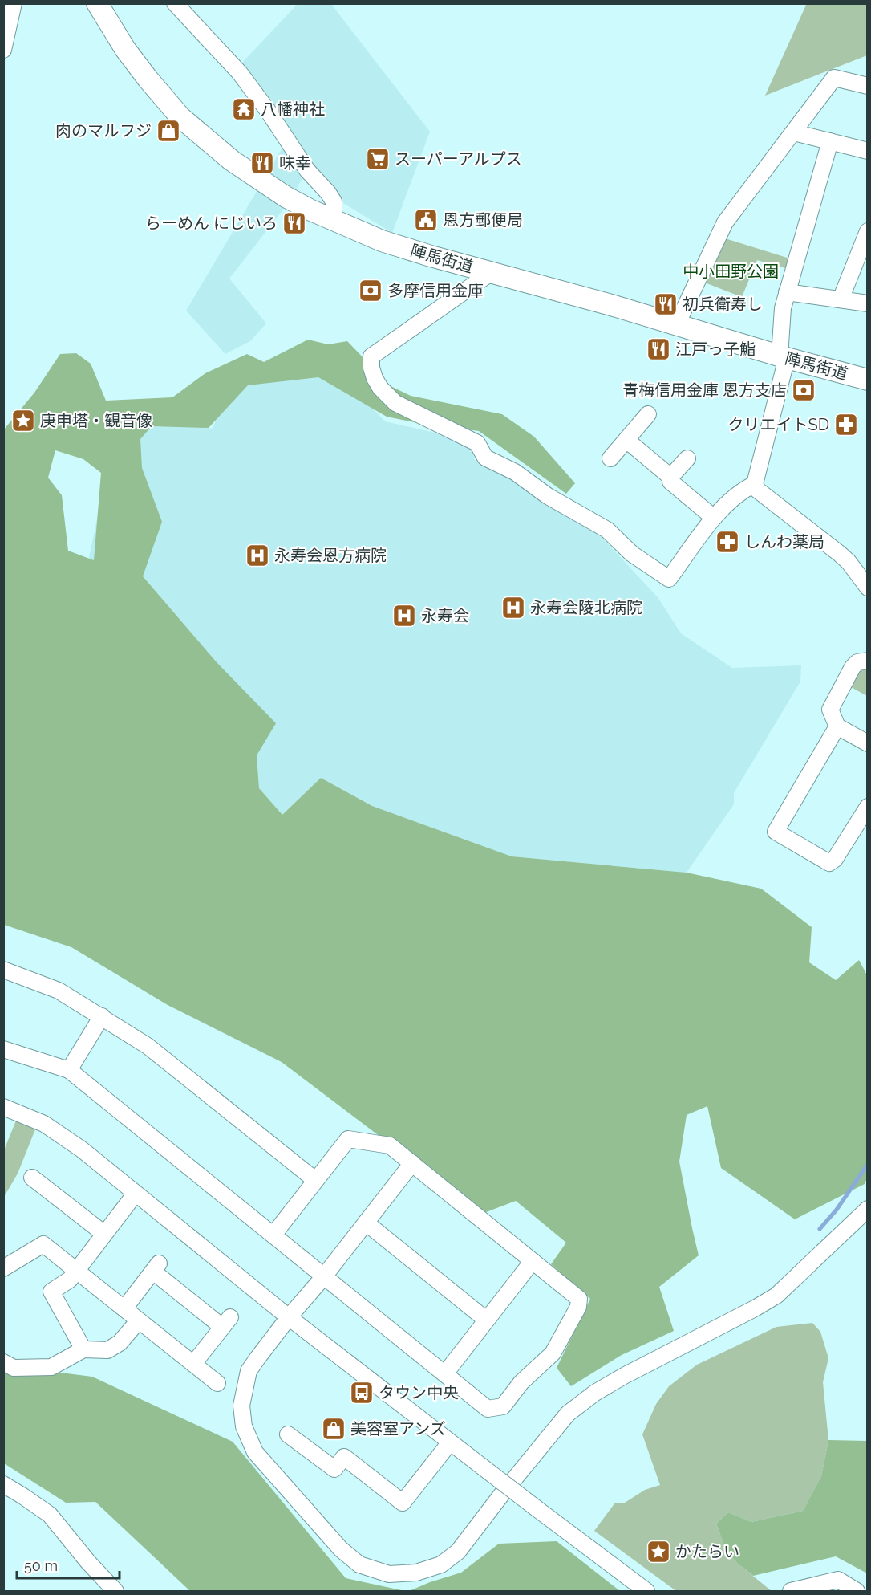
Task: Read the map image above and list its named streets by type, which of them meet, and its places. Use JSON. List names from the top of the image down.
{
  "streets": {
    "main road": ["陣馬街道"]
  },
  "parks": ["中小田野公園"],
  "places": {
    "temple": ["八幡神社"],
    "shop": ["肉のマルフジ", "美容室アンズ"],
    "supermarket": ["スーパーアルプス"],
    "restaurant": [
      "味幸",
      "らーめん にじいろ",
      "初兵衛寿し",
      "江戸っ子鮨"
    ],
    "public building": ["恩方郵便局"],
    "bank": ["多摩信用金庫", "青梅信用金庫 恩方支店"],
    "place": ["庚申塔・観音像", "かたらい"],
    "pharmacy": ["クリエイトSD", "しんわ薬局"],
    "hospital": ["永寿会恩方病院", "永寿会陵北病院", "永寿会"],
    "bus stop": ["タウン中央"]
  },
  "scale_bar": "50 m"
}
